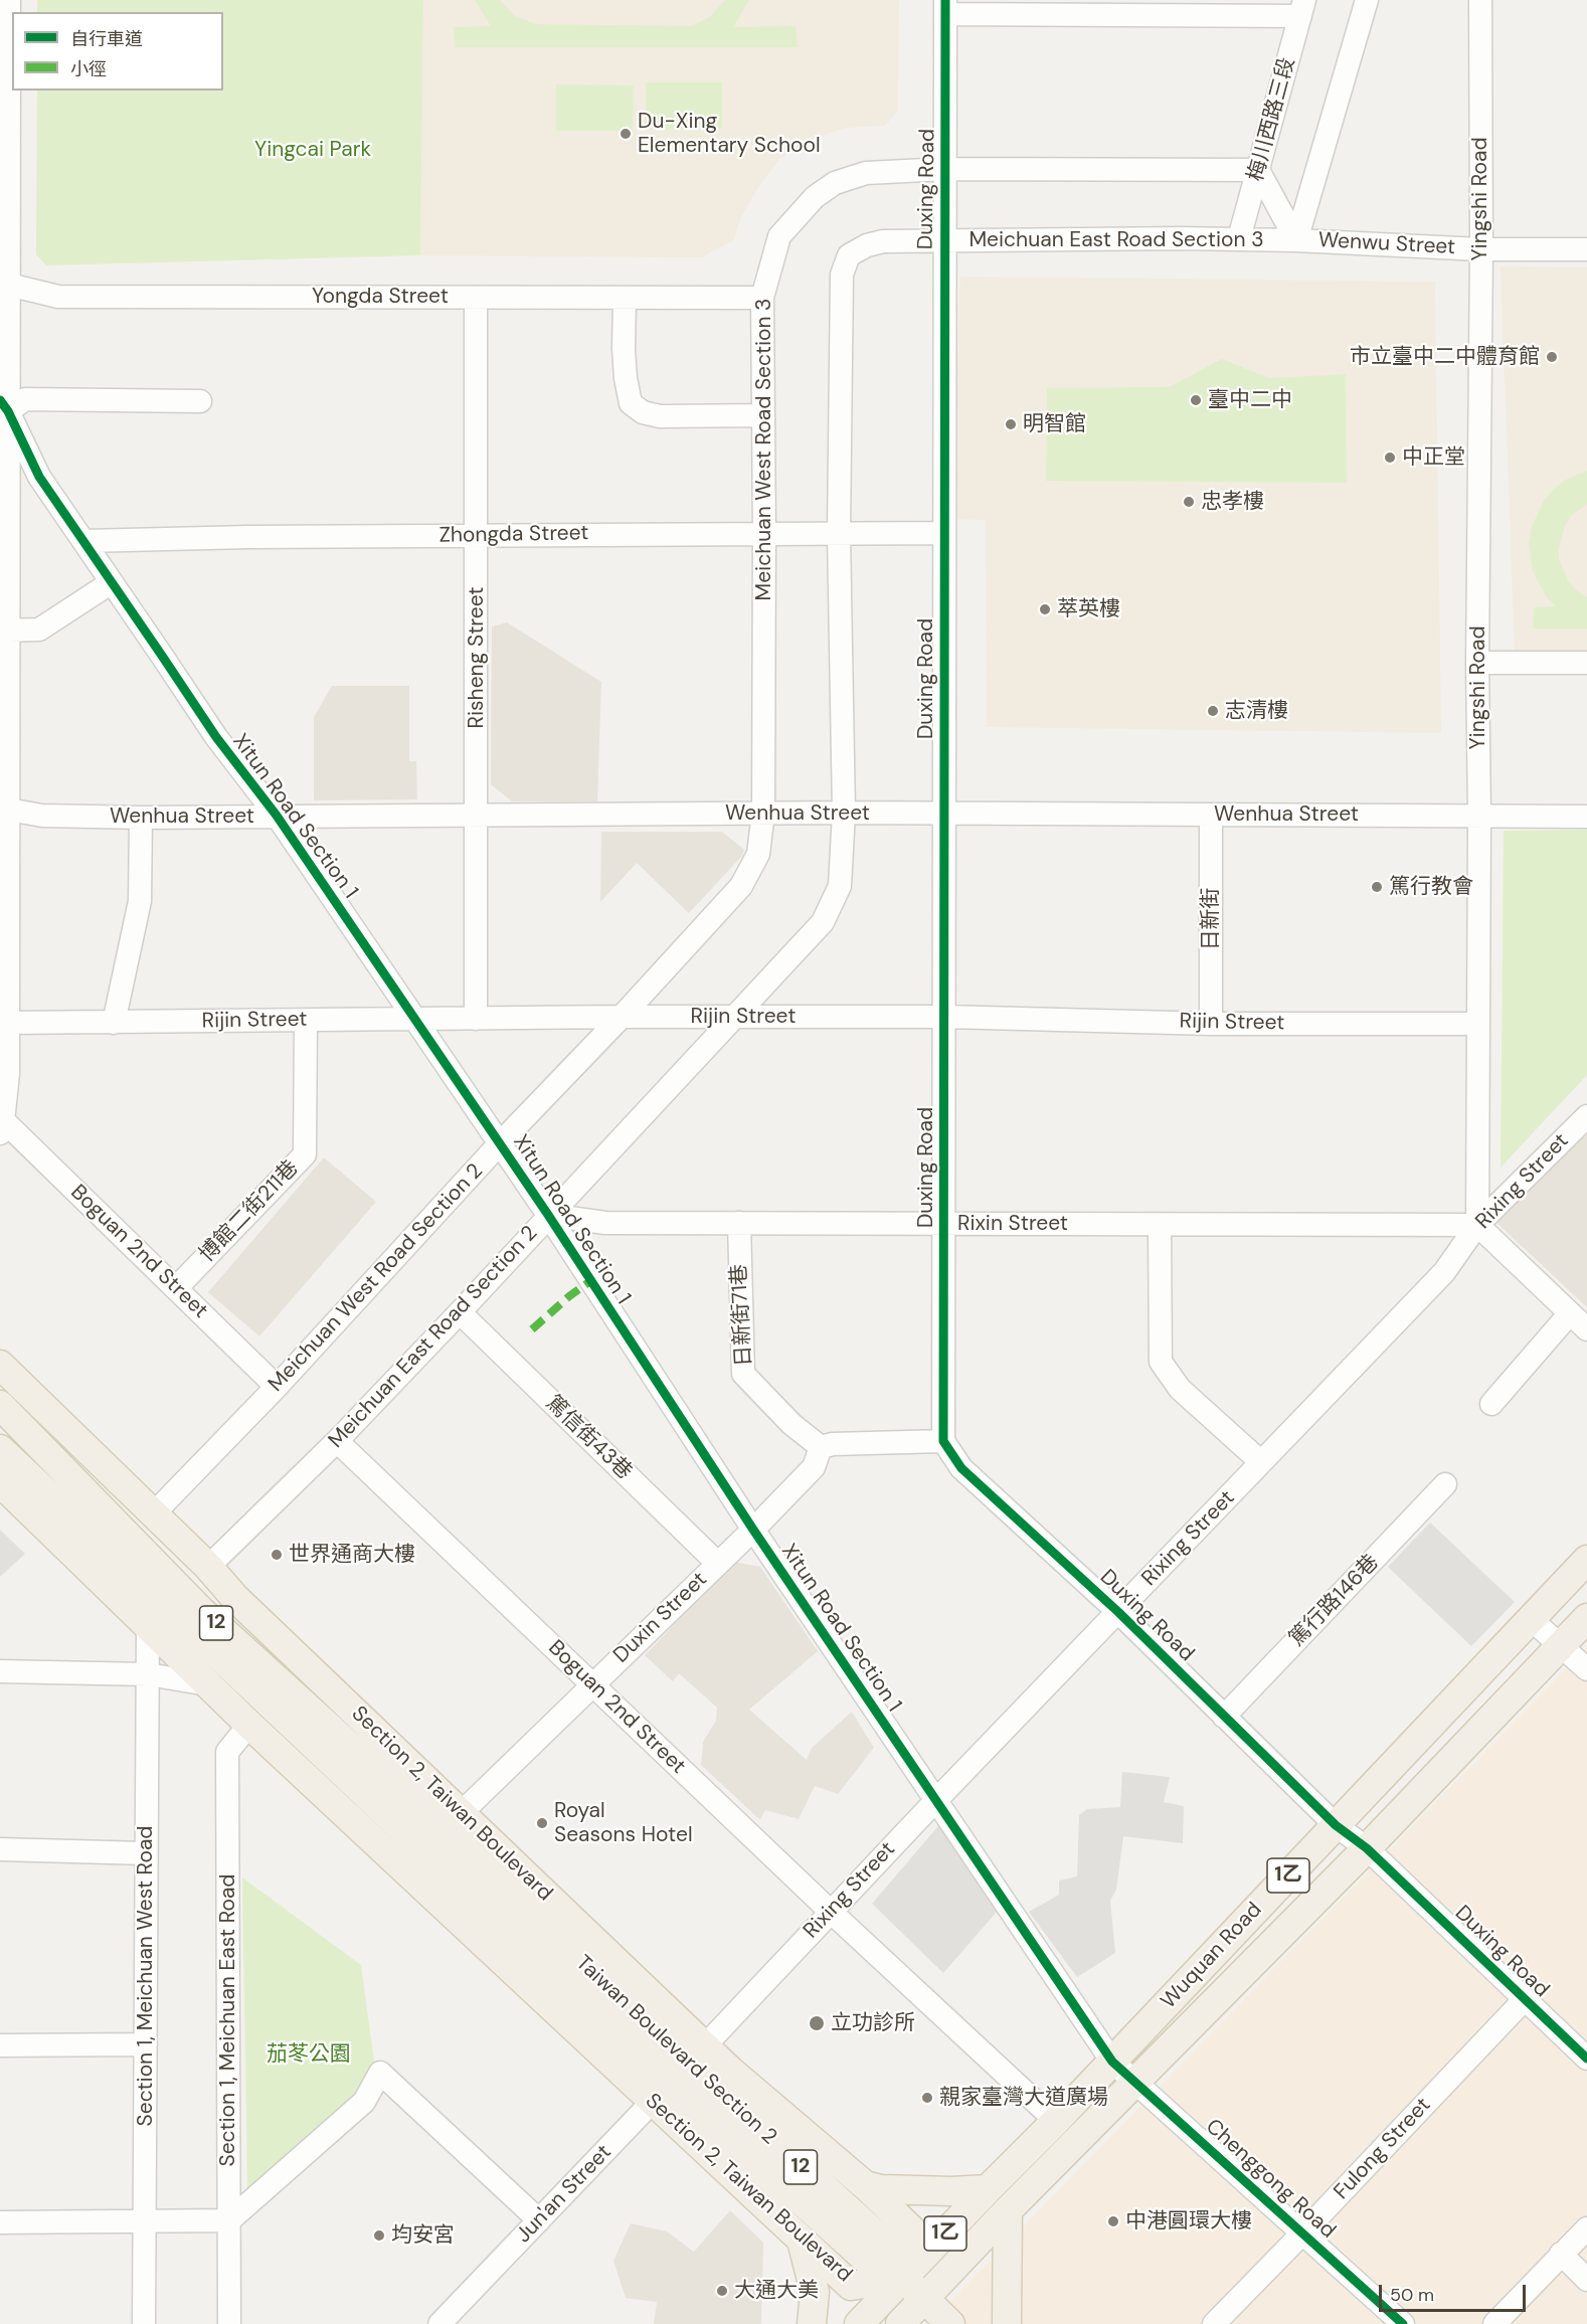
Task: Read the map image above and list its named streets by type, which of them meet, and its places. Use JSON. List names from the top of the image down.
{
  "streets": {
    "main road": [
      "12",
      "Section 2, Taiwan Boulevard",
      "1乙",
      "Wuquan Road",
      "Taiwan Boulevard Section 2"
    ],
    "street": [
      "梅川西路三段",
      "Duxing Road",
      "Yingshi Road",
      "Meichuan East Road Section 3",
      "Wenwu Street",
      "Yongda Street",
      "Meichuan West Road Section 3",
      "Zhongda Street",
      "Risheng Street",
      "Wenhua Street",
      "Xitun Road Section 1",
      "日新街",
      "Rijin Street",
      "Rixing Street",
      "博館二街211巷",
      "Rixin Street",
      "Boguan 2nd Street",
      "Meichuan West Road Section 2",
      "日新街71巷",
      "Meichuan East Road Section 2",
      "篤信街43巷",
      "篤行路146巷",
      "Duxin Street",
      "Section 1, Meichuan West Road",
      "Section 1, Meichuan East Road",
      "Fulong Street",
      "Chenggong Road",
      "Jun'an Street"
    ]
  },
  "crossings": [
    ["梅川西路三段", "Meichuan East Road Section 3"],
    ["梅川西路三段", "Meichuan West Road Section 3"],
    ["Duxing Road", "Meichuan East Road Section 3"],
    ["Duxing Road", "Meichuan West Road Section 3"],
    ["Duxing Road", "Zhongda Street"],
    ["Duxing Road", "Wenhua Street"],
    ["Duxing Road", "Rijin Street"],
    ["Duxing Road", "Rixing Street"],
    ["Duxing Road", "Rixin Street"],
    ["Duxing Road", "篤行路146巷"],
    ["Duxing Road", "Wuquan Road"],
    ["Duxing Road", "Fulong Street"],
    ["Yingshi Road", "Wenwu Street"],
    ["Yingshi Road", "Wenhua Street"],
    ["Yingshi Road", "Rijin Street"],
    ["Yingshi Road", "Rixing Street"],
    ["Yingshi Road", "Rixin Street"],
    ["Meichuan East Road Section 3", "Wenwu Street"],
    ["Meichuan East Road Section 3", "Zhongda Street"],
    ["Meichuan East Road Section 3", "Wenhua Street"],
    ["Meichuan East Road Section 3", "Meichuan East Road Section 2"],
    ["Yongda Street", "Meichuan West Road Section 3"],
    ["Yongda Street", "Risheng Street"],
    ["Meichuan West Road Section 3", "Zhongda Street"],
    ["Meichuan West Road Section 3", "Wenhua Street"],
    ["Meichuan West Road Section 3", "Meichuan West Road Section 2"],
    ["Zhongda Street", "Risheng Street"],
    ["Zhongda Street", "Xitun Road Section 1"],
    ["Risheng Street", "Wenhua Street"],
    ["Risheng Street", "Rijin Street"],
    ["Wenhua Street", "Xitun Road Section 1"],
    ["Wenhua Street", "日新街"],
    ["Wenhua Street", "Meichuan West Road Section 2"],
    ["Wenhua Street", "Meichuan East Road Section 2"],
    ["Xitun Road Section 1", "Rijin Street"],
    ["Xitun Road Section 1", "Rixing Street"],
    ["Xitun Road Section 1", "Rixin Street"],
    ["Xitun Road Section 1", "Meichuan West Road Section 2"],
    ["Xitun Road Section 1", "Meichuan East Road Section 2"],
    ["Xitun Road Section 1", "Duxin Street"],
    ["Xitun Road Section 1", "Wuquan Road"],
    ["Xitun Road Section 1", "Chenggong Road"],
    ["日新街", "Rijin Street"],
    ["Rijin Street", "博館二街211巷"],
    ["Rijin Street", "Meichuan West Road Section 2"],
    ["Rijin Street", "Meichuan East Road Section 2"],
    ["Rixing Street", "Rixin Street"],
    ["Rixing Street", "Boguan 2nd Street"],
    ["Rixing Street", "Section 2, Taiwan Boulevard"],
    ["Rixing Street", "Taiwan Boulevard Section 2"],
    ["Rixing Street", "Jun'an Street"],
    ["博館二街211巷", "Boguan 2nd Street"],
    ["Rixin Street", "日新街71巷"],
    ["Rixin Street", "Meichuan East Road Section 2"],
    ["Boguan 2nd Street", "Meichuan West Road Section 2"],
    ["Boguan 2nd Street", "Meichuan East Road Section 2"],
    ["Boguan 2nd Street", "Duxin Street"],
    ["Boguan 2nd Street", "Wuquan Road"],
    ["Meichuan West Road Section 2", "Section 2, Taiwan Boulevard"],
    ["日新街71巷", "Duxin Street"],
    ["Meichuan East Road Section 2", "篤信街43巷"],
    ["Meichuan East Road Section 2", "Section 2, Taiwan Boulevard"],
    ["篤信街43巷", "Duxin Street"],
    ["Duxin Street", "Section 2, Taiwan Boulevard"],
    ["Duxin Street", "Taiwan Boulevard Section 2"],
    ["12", "Section 2, Taiwan Boulevard"],
    ["12", "Wuquan Road"],
    ["12", "Taiwan Boulevard Section 2"],
    ["Section 2, Taiwan Boulevard", "Wuquan Road"],
    ["Section 2, Taiwan Boulevard", "Section 1, Meichuan West Road"],
    ["Section 2, Taiwan Boulevard", "Section 1, Meichuan East Road"],
    ["Section 2, Taiwan Boulevard", "Taiwan Boulevard Section 2"],
    ["Section 2, Taiwan Boulevard", "Jun'an Street"],
    ["Wuquan Road", "Taiwan Boulevard Section 2"],
    ["Wuquan Road", "Chenggong Road"],
    ["Taiwan Boulevard Section 2", "Jun'an Street"],
    ["Fulong Street", "Chenggong Road"]
  ],
  "parks": ["Yingcai Park", "茄苳公園"],
  "places": [
    "Du-Xing Elementary School",
    "市立臺中二中體育館",
    "臺中二中",
    "明智館",
    "中正堂",
    "忠孝樓",
    "萃英樓",
    "志清樓",
    "篤行教會",
    "世界通商大樓",
    "Royal Seasons Hotel",
    "立功診所",
    "親家臺灣大道廣場",
    "中港圓環大樓",
    "均安宮",
    "大通大美"
  ],
  "legend": ["自行車道", "小徑"],
  "scale_bar": "50 m"
}
